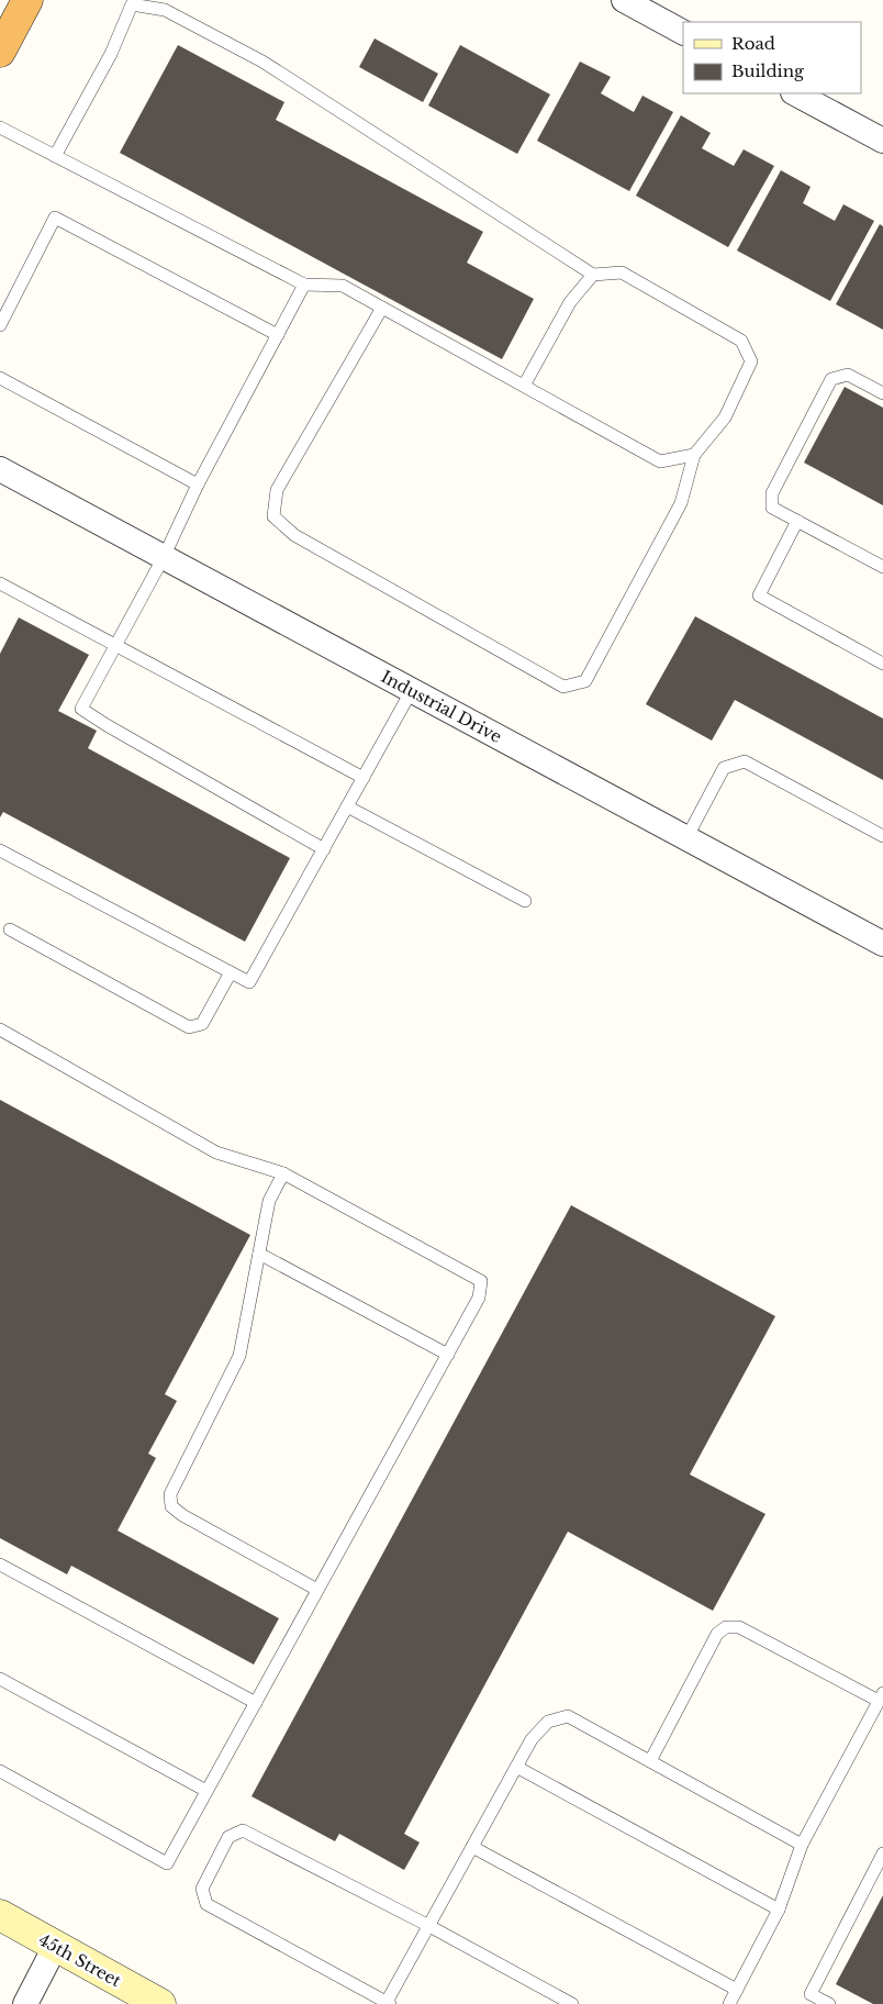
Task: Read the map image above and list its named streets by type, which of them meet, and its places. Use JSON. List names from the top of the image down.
{
  "streets": {
    "main road": ["45th Street"],
    "street": ["Industrial Drive"]
  },
  "legend": ["Road", "Building"]
}
